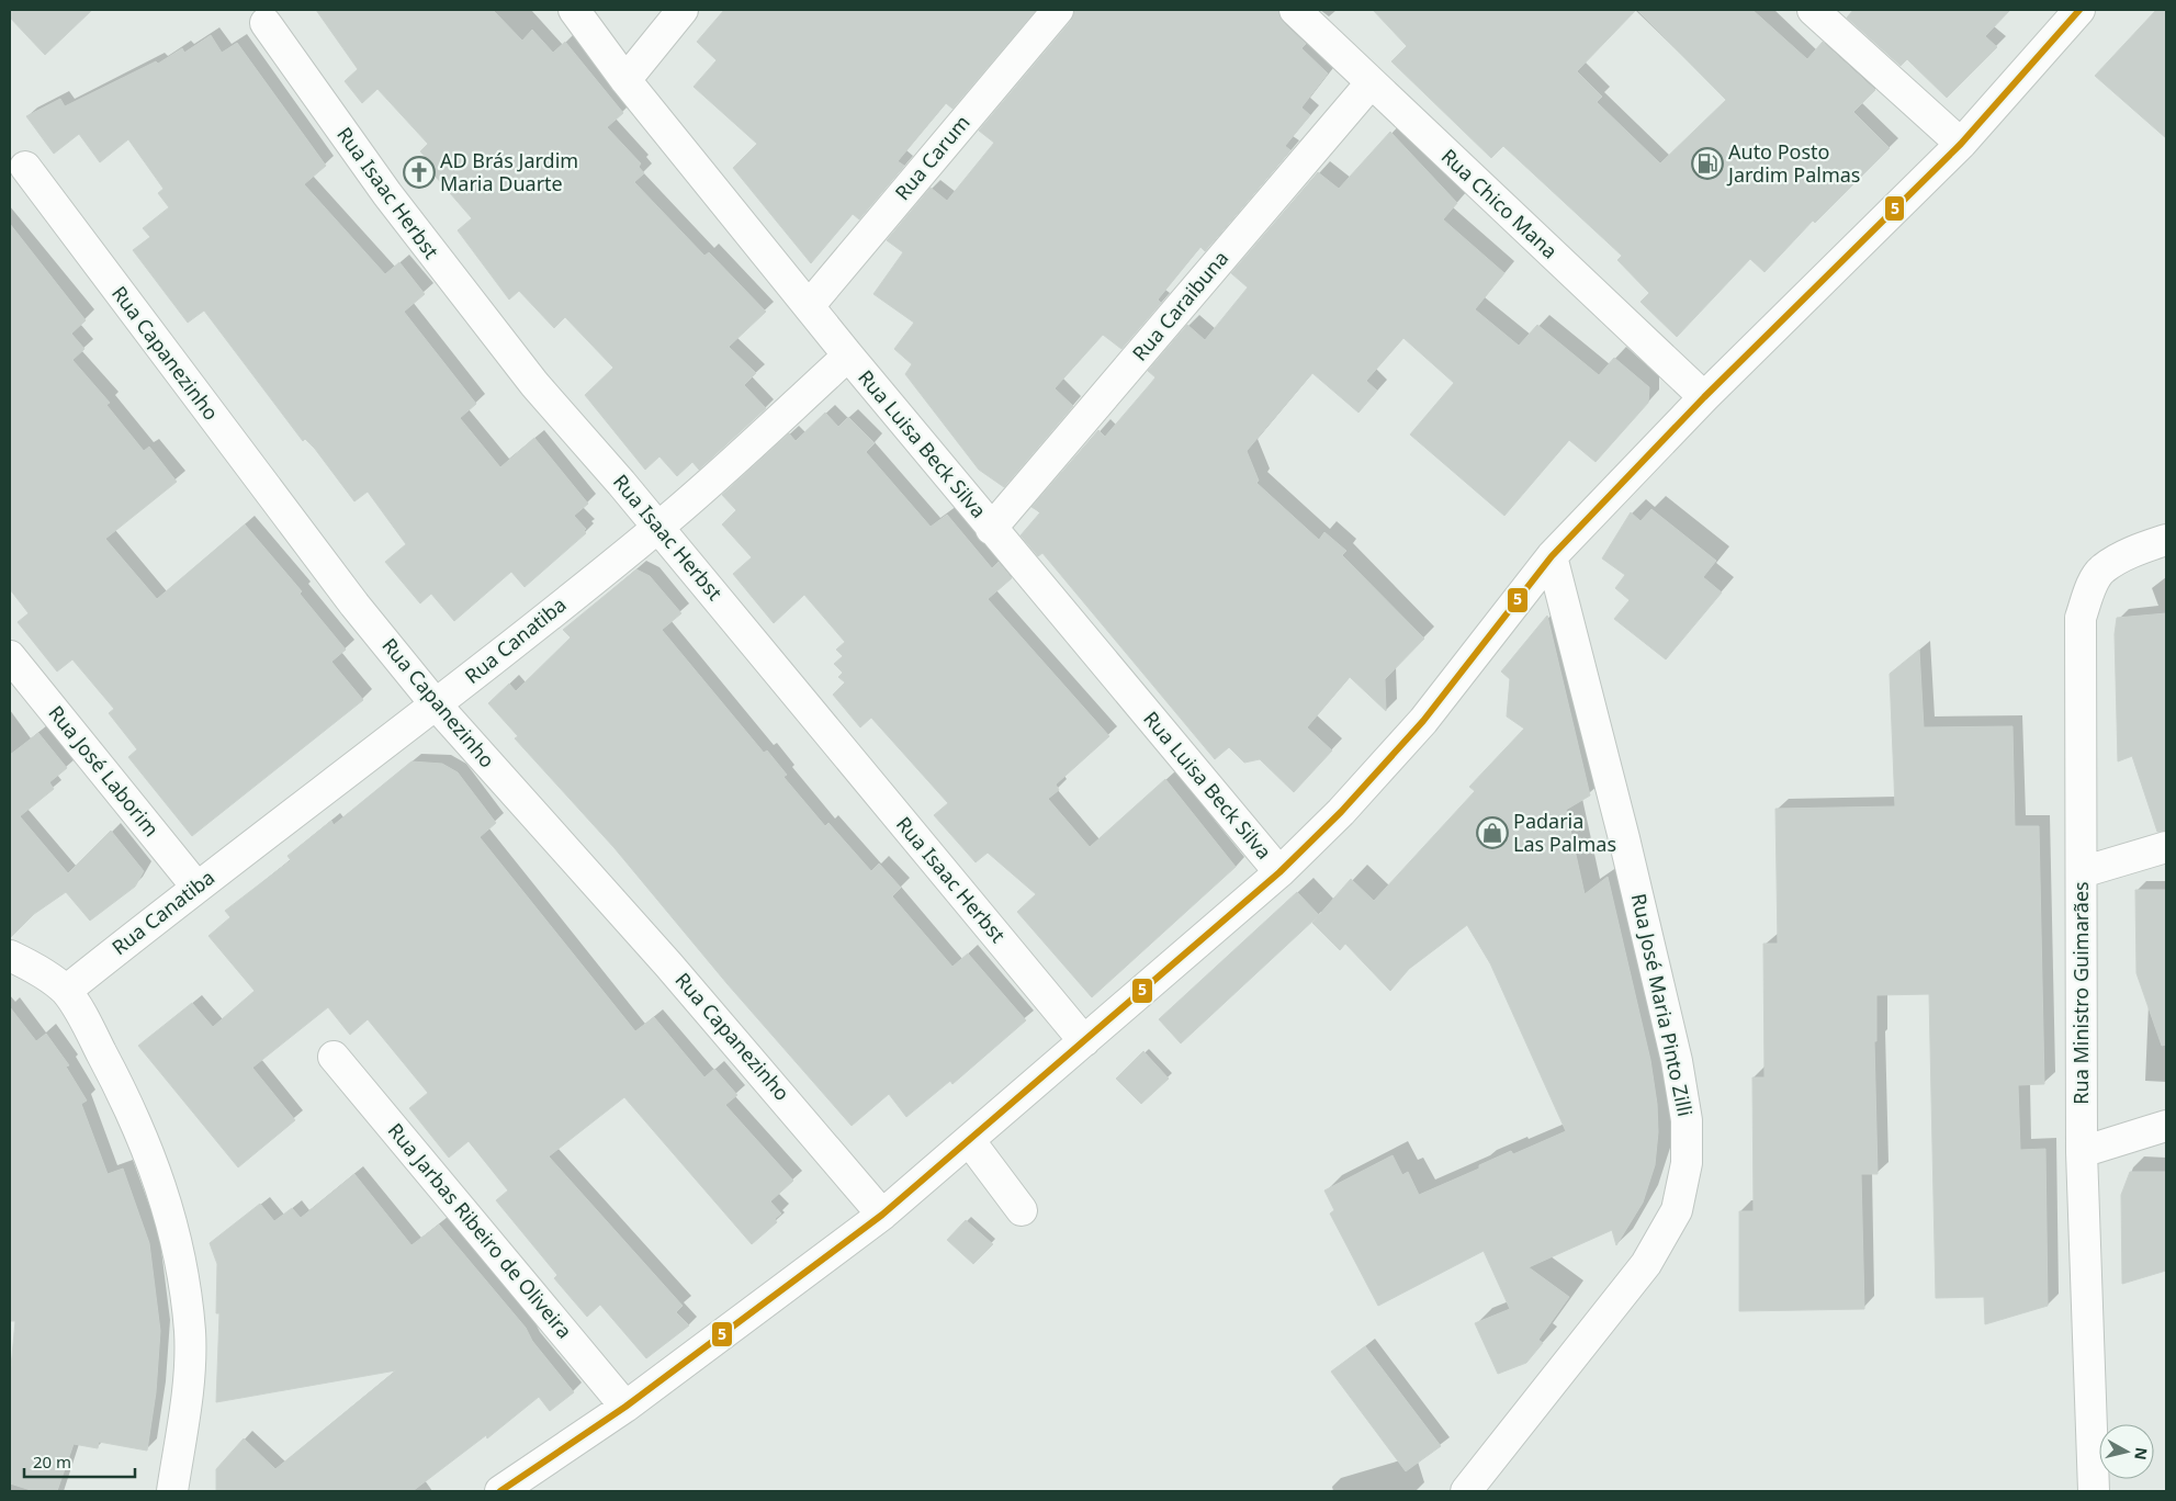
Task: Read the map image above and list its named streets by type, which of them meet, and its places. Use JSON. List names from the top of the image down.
{
  "streets": {
    "street": [
      "Rua Carum",
      "Rua Isaac Herbst",
      "Rua Chico Mana",
      "Rua Caraibuna",
      "Rua Capanezinho",
      "Rua Luisa Beck Silva",
      "Rua Canatiba",
      "Rua José Laborim",
      "Rua Ministro Guimarães",
      "Rua José Maria Pinto Zilli",
      "Rua Jarbas Ribeiro de Oliveira"
    ]
  },
  "crossings": [
    ["Rua Carum", "Rua Luisa Beck Silva"],
    ["Rua Isaac Herbst", "Rua Canatiba"],
    ["Rua Chico Mana", "Rua Caraibuna"],
    ["Rua Caraibuna", "Rua Luisa Beck Silva"],
    ["Rua Capanezinho", "Rua Canatiba"],
    ["Rua Luisa Beck Silva", "Rua Canatiba"],
    ["Rua Canatiba", "Rua José Laborim"]
  ],
  "places": {
    "fuel station": ["Auto Posto Jardim Palmas"],
    "church": ["AD Brás Jardim Maria Duarte"],
    "shop": ["Padaria Las Palmas"]
  },
  "lines": ["transit line 5"],
  "scale_bar": "20 m",
  "north": "right"
}
